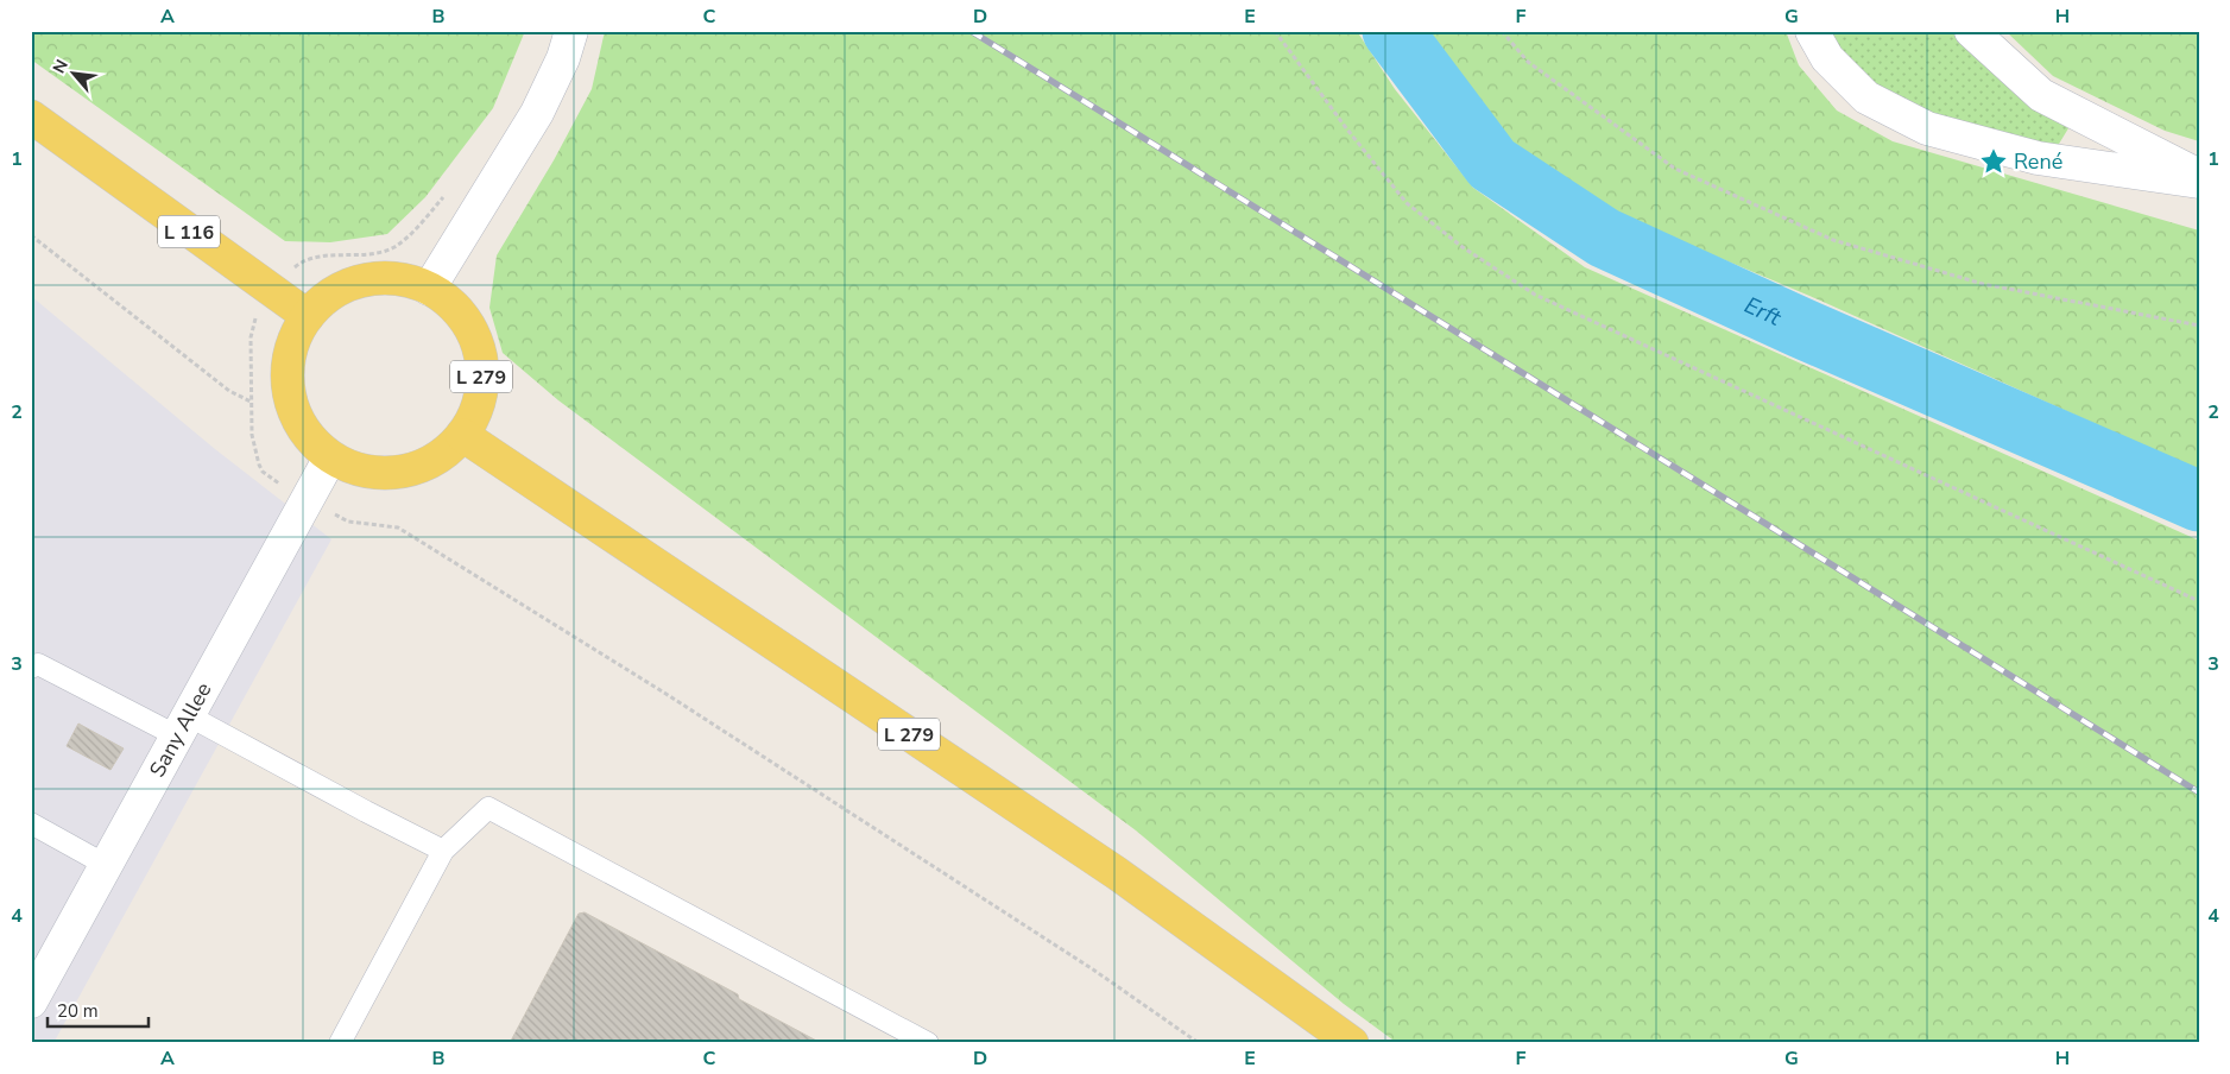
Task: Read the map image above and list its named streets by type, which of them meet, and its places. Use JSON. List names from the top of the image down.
{
  "streets": {
    "main road": ["L 116", "L 279", "Sany Allee"]
  },
  "crossings": [
    ["L 116", "L 279"],
    ["L 116", "Sany Allee"],
    ["L 279", "Sany Allee"]
  ],
  "water": ["Erft"],
  "places": {
    "place": ["René"]
  },
  "scale_bar": "20 m",
  "north": "top left",
  "grid": {
    "columns": [
      "A",
      "B",
      "C",
      "D",
      "E",
      "F",
      "G",
      "H"
    ],
    "rows": [
      "1",
      "2",
      "3",
      "4"
    ]
  }
}
